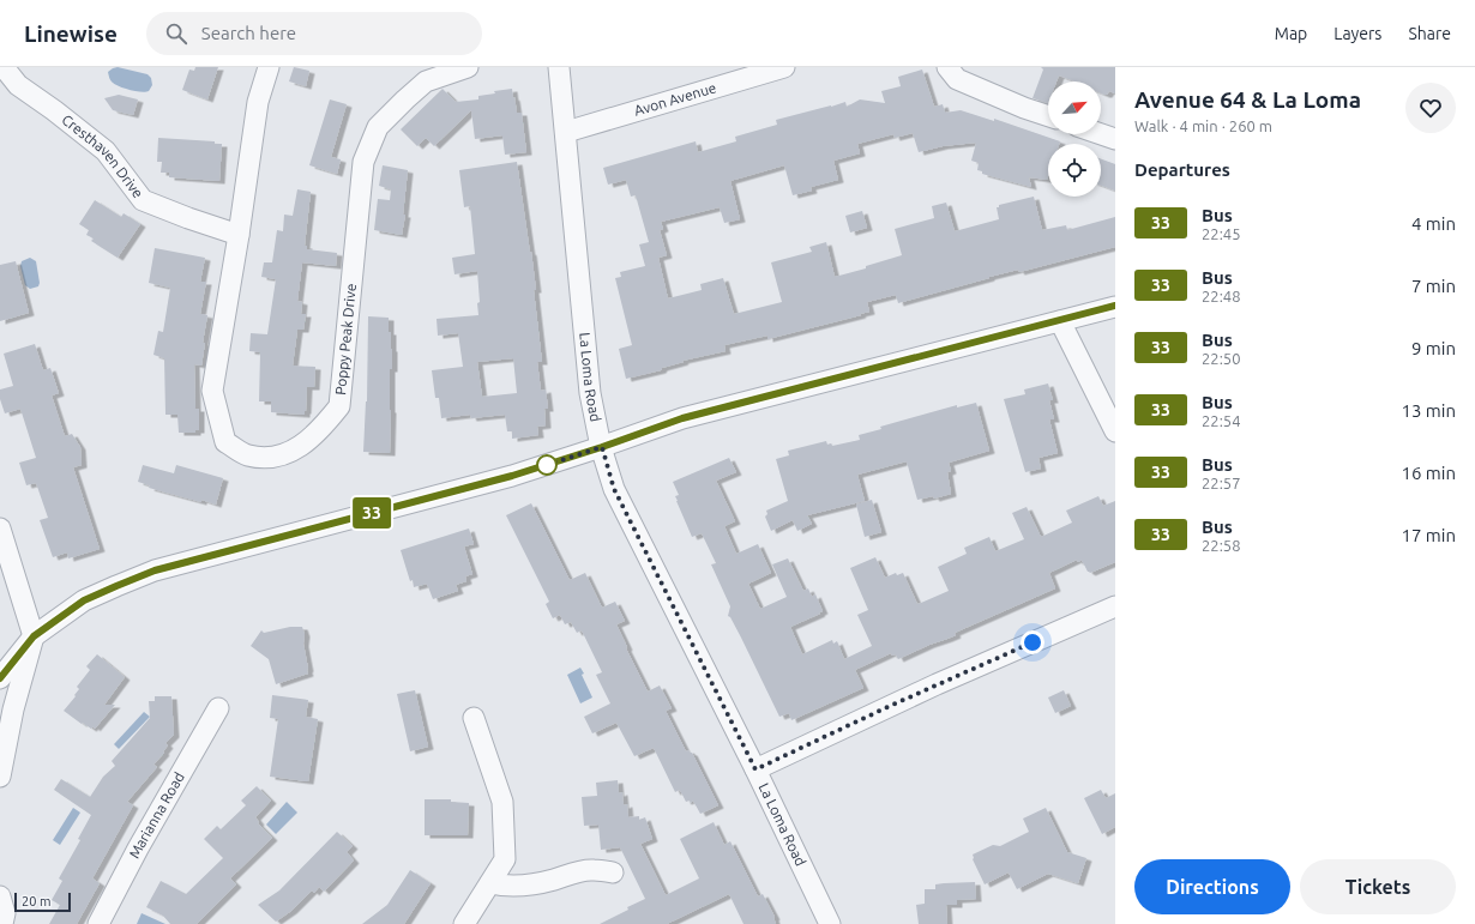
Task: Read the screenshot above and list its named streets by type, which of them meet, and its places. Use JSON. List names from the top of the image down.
{
  "streets": {
    "street": [
      "Avon Avenue",
      "Cresthaven Drive",
      "Poppy Peak Drive",
      "La Loma Road",
      "Marianna Road"
    ]
  },
  "crossings": [
    ["Avon Avenue", "La Loma Road"],
    ["Cresthaven Drive", "Poppy Peak Drive"]
  ],
  "lines": ["bus line 33"],
  "scale_bar": "20 m",
  "north": "top right",
  "page": {
    "header": "Linewise",
    "search": "Search here",
    "nav": ["Map", "Layers", "Share"],
    "on_map": "33",
    "heading": [
      ["Avenue 64 & La Loma", "Walk · 4 min · 260 m"],
      "Departures"
    ],
    "list": [
      {
        "mark": "33",
        "name": "Bus",
        "note": "22:45",
        "value": "4 min"
      },
      {
        "mark": "33",
        "name": "Bus",
        "note": "22:48",
        "value": "7 min"
      },
      {
        "mark": "33",
        "name": "Bus",
        "note": "22:50",
        "value": "9 min"
      },
      {
        "mark": "33",
        "name": "Bus",
        "note": "22:54",
        "value": "13 min"
      },
      {
        "mark": "33",
        "name": "Bus",
        "note": "22:57",
        "value": "16 min"
      },
      {
        "mark": "33",
        "name": "Bus",
        "note": "22:58",
        "value": "17 min"
      }
    ],
    "buttons": ["Directions", "Tickets"],
    "scale": "20 m"
  }
}
